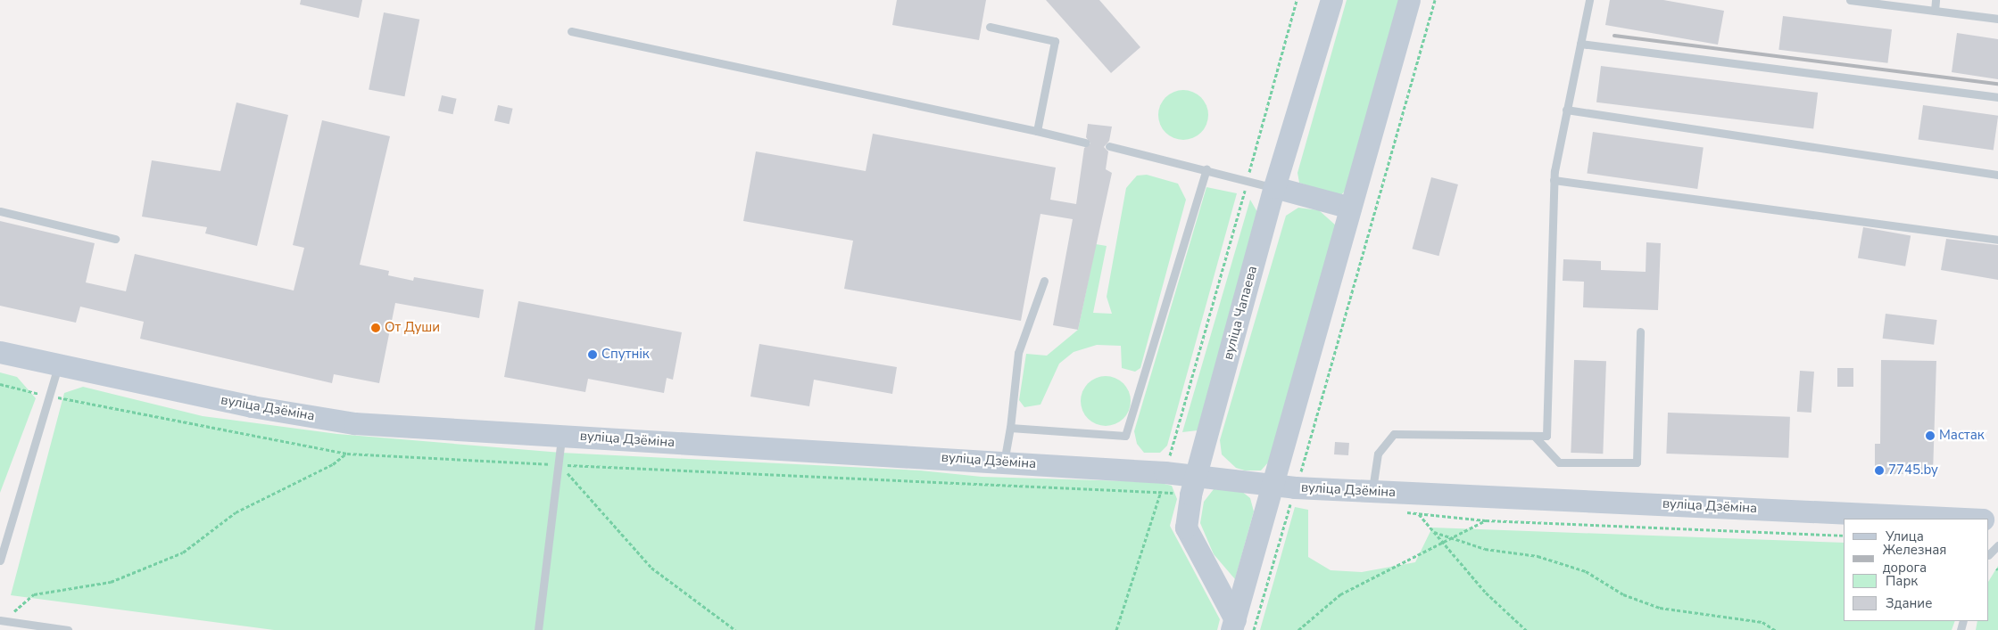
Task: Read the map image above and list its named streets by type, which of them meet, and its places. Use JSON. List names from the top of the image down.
{
  "streets": {
    "main road": ["вуліца Чапаева", "вуліца Дзёміна"]
  },
  "crossings": [
    ["вуліца Чапаева", "вуліца Дзёміна"]
  ],
  "places": [
    "От Души",
    "Спутнік",
    "Мастак",
    "7745.by"
  ],
  "legend": [
    "Улица",
    "Железная дорога",
    "Парк",
    "Здание"
  ]
}
